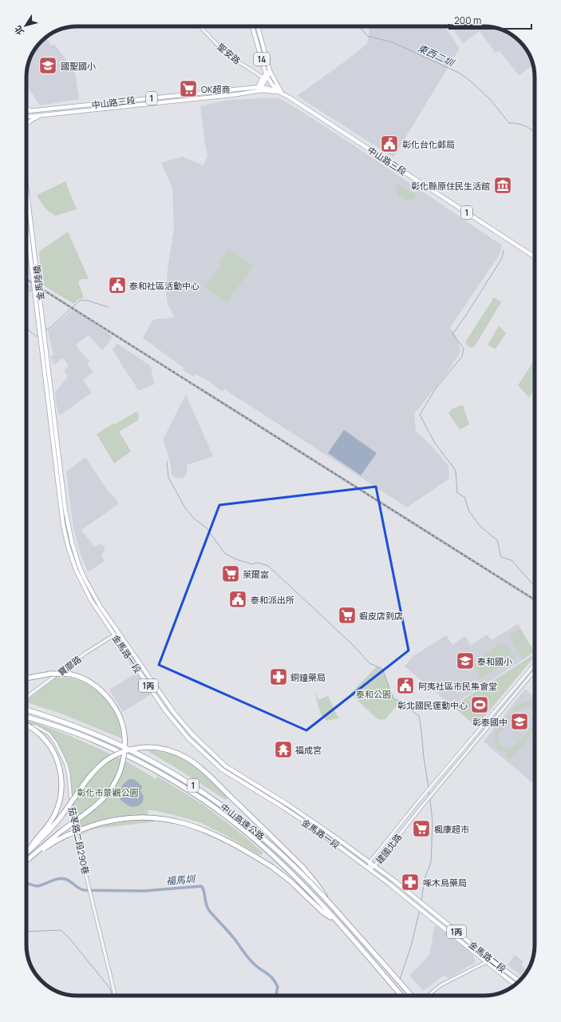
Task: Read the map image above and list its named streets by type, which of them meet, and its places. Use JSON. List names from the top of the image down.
{
  "streets": {
    "highway": ["1", "中山高速公路"],
    "main road": [
      "14",
      "中山路三段",
      "金馬陸橋",
      "金馬路一段",
      "1丙",
      "金馬路二段"
    ],
    "street": [
      "聖安路",
      "寶廍路",
      "茄苳路二段290巷",
      "建國北路"
    ]
  },
  "crossings": [
    ["聖安路", "14"],
    ["14", "中山路三段"],
    ["金馬陸橋", "金馬路一段"],
    ["金馬路一段", "寶廍路"],
    ["金馬路一段", "建國北路"],
    ["金馬路一段", "金馬路二段"]
  ],
  "water": ["東西二圳", "福馬圳"],
  "parks": ["泰和公園", "彰化市景觀公園"],
  "places": {
    "school or university": ["國聖國小", "泰和國小", "彰泰國中"],
    "supermarket": [
      "OK超商",
      "萊爾富",
      "蝦皮店到店",
      "楓康超市"
    ],
    "public building": [
      "彰化台化郵局",
      "泰和社區活動中心",
      "泰和派出所",
      "阿夷社區市民集會堂"
    ],
    "museum": ["彰化縣原住民生活館"],
    "pharmacy": ["銅鐘藥局", "啄木鳥藥局"],
    "sports": ["彰北國民運動中心"],
    "temple": ["福成宮"]
  },
  "scale_bar": "200 m",
  "north": "bottom left"
}
